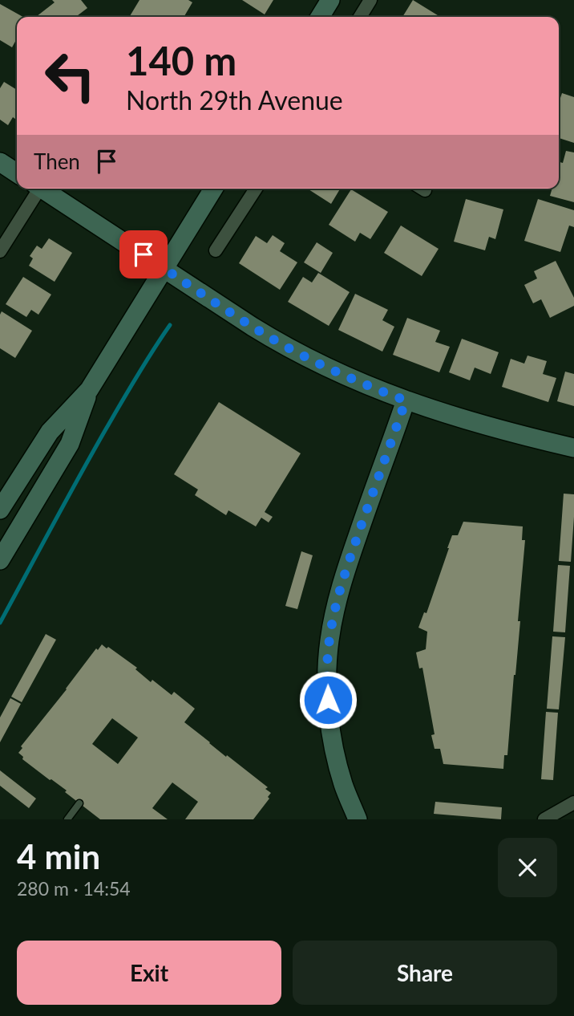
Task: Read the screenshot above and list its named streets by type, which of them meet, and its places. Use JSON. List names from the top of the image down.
{
  "page": {
    "turn": ["140 m", "North 29th Avenue"],
    "then": "Then",
    "heading": ["4 min", "280 m · 14:54"],
    "buttons": ["Exit", "Share"]
  }
}
